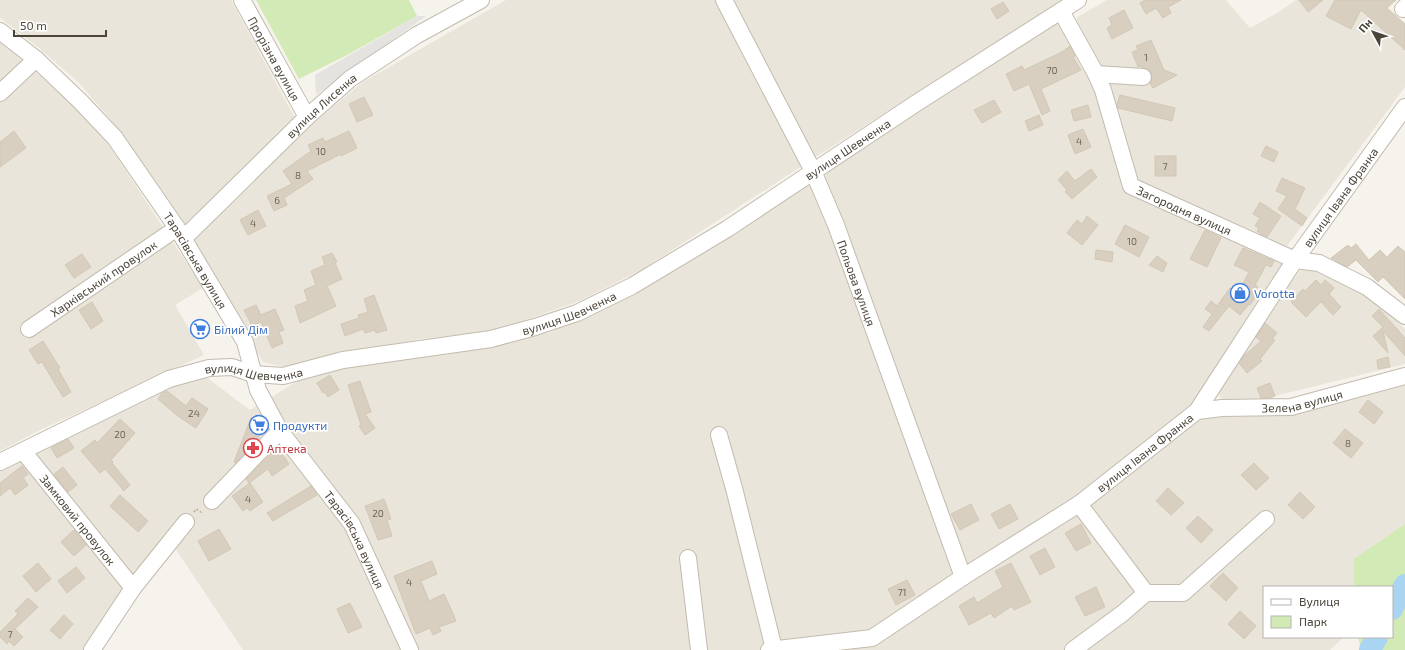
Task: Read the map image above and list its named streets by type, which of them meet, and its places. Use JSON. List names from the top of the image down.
{
  "streets": {
    "street": [
      "Прорізна вулиця",
      "вулиця Лисенка",
      "вулиця Шевченка",
      "вулиця Івана Франка",
      "Загородня вулиця",
      "Тарасівська вулиця",
      "Харківський провулок",
      "Польова вулиця",
      "Зелена вулиця",
      "Замковий провулок"
    ]
  },
  "crossings": [
    ["Прорізна вулиця", "вулиця Лисенка"],
    ["вулиця Лисенка", "Тарасівська вулиця"],
    ["вулиця Лисенка", "Харківський провулок"],
    ["вулиця Шевченка", "Загородня вулиця"],
    ["вулиця Шевченка", "Тарасівська вулиця"],
    ["вулиця Шевченка", "Польова вулиця"],
    ["вулиця Шевченка", "Замковий провулок"],
    ["вулиця Івана Франка", "Загородня вулиця"],
    ["вулиця Івана Франка", "Польова вулиця"],
    ["вулиця Івана Франка", "Зелена вулиця"],
    ["Тарасівська вулиця", "Харківський провулок"]
  ],
  "places": {
    "shop": ["Vorotta"],
    "supermarket": ["Білий Дім", "Продукти"],
    "pharmacy": ["Аптека"]
  },
  "house_numbers": [
    "1",
    "70",
    "4",
    "10",
    "7",
    "8",
    "6",
    "4",
    "10",
    "24",
    "20",
    "8",
    "4",
    "20",
    "4",
    "71",
    "7"
  ],
  "legend": ["Вулиця", "Парк"],
  "scale_bar": "50 m",
  "north": "top left"
}
